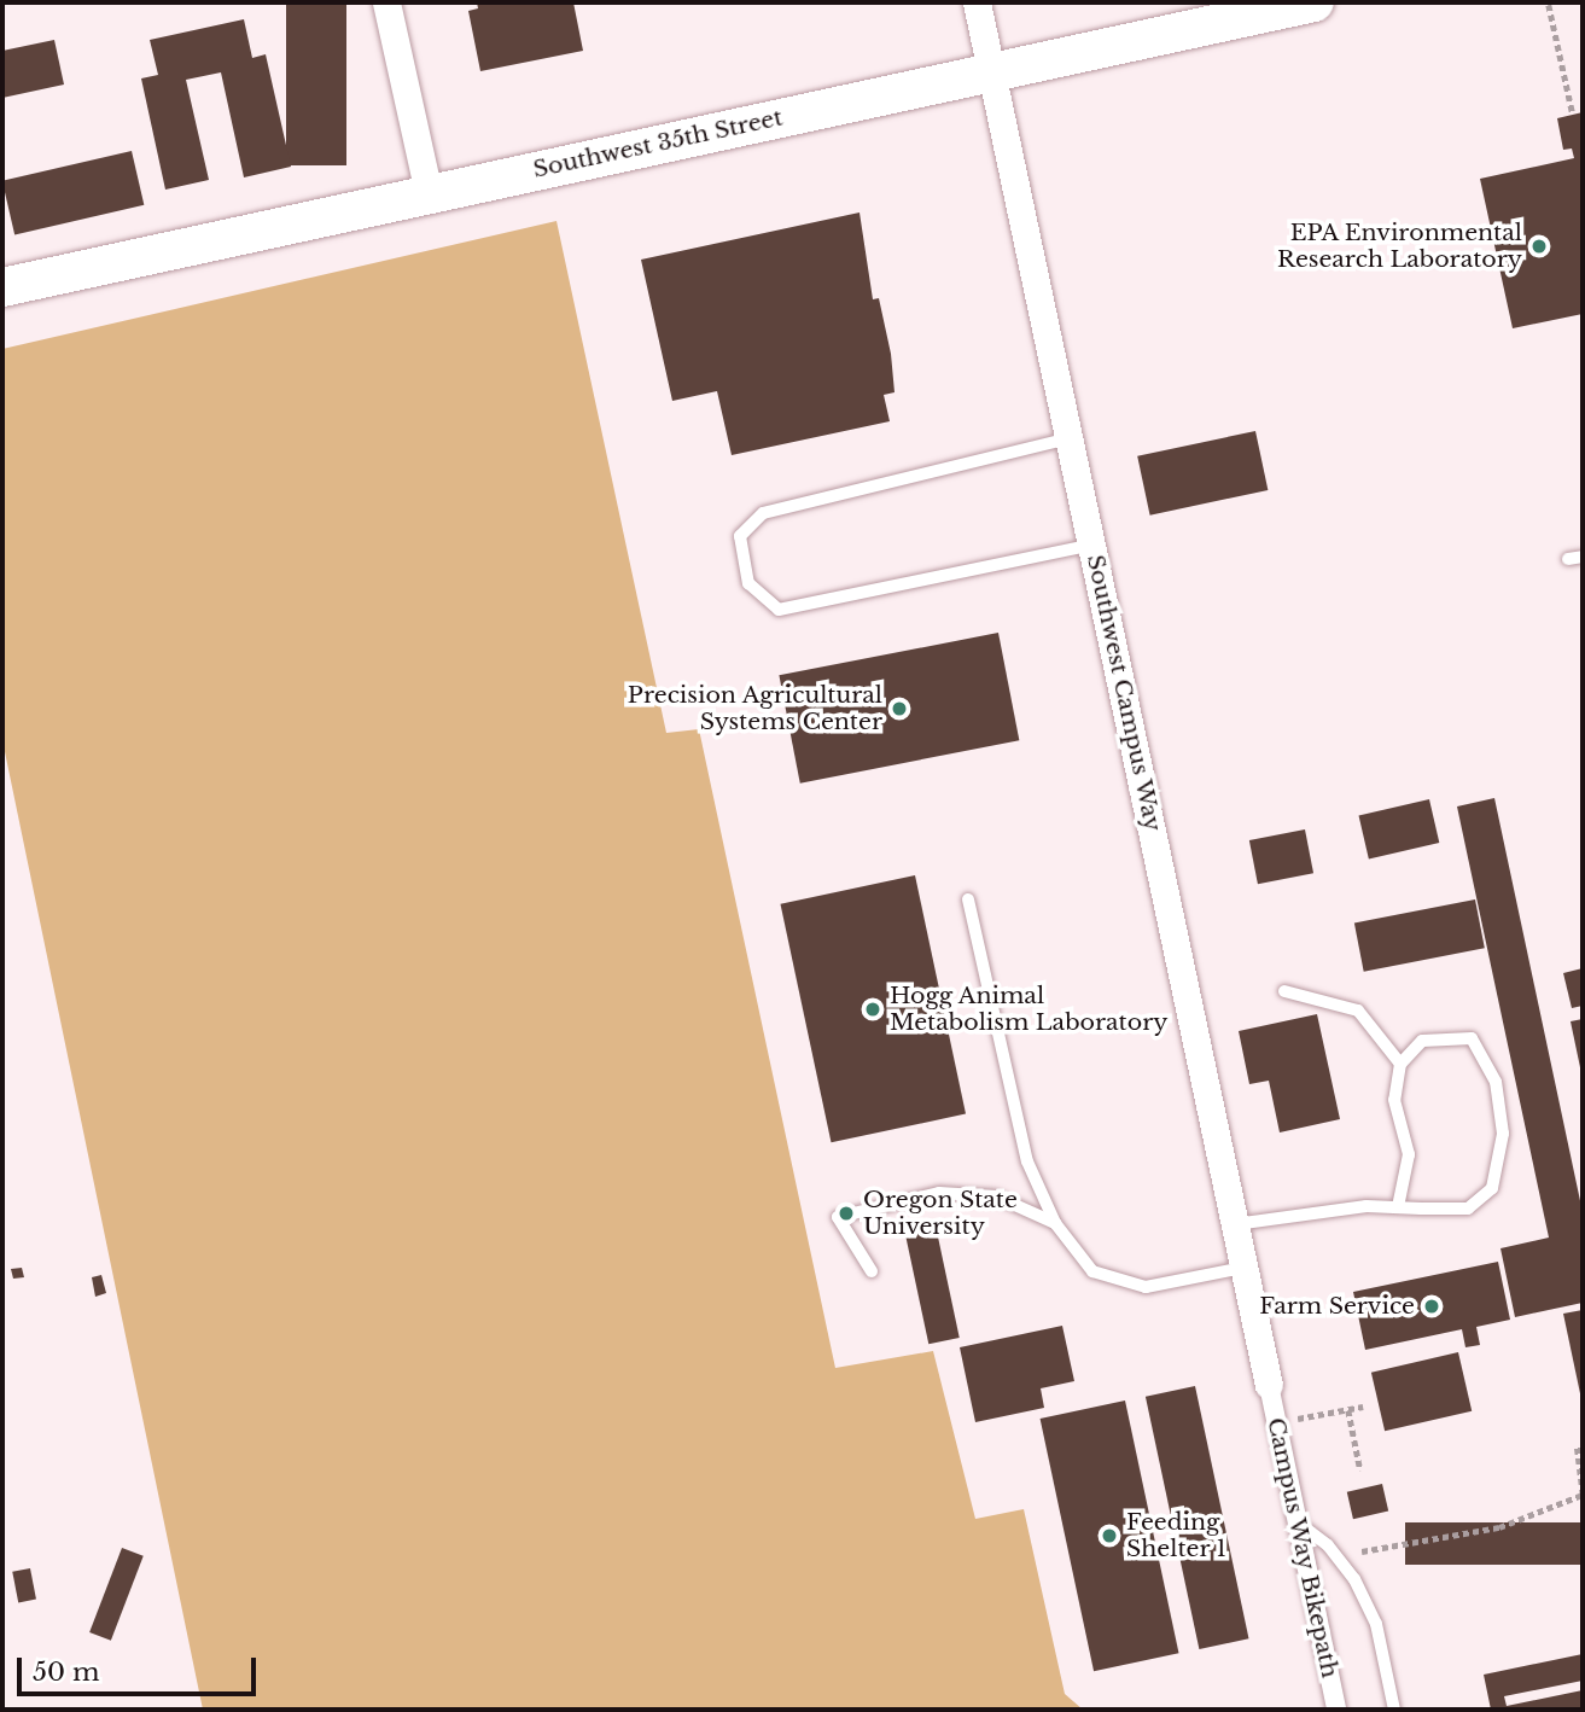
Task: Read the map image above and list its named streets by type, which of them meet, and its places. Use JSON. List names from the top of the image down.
{
  "streets": {
    "main road": ["Southwest 35th Street"],
    "street": ["Southwest Campus Way", "Campus Way Bikepath"]
  },
  "crossings": [
    ["Southwest 35th Street", "Southwest Campus Way"],
    ["Southwest Campus Way", "Campus Way Bikepath"]
  ],
  "places": [
    "EPA Environmental Research Laboratory",
    "Precision Agricultural Systems Center",
    "Hogg Animal Metabolism Laboratory",
    "Oregon State University",
    "Farm Service",
    "Feeding Shelter 1"
  ],
  "scale_bar": "50 m"
}
